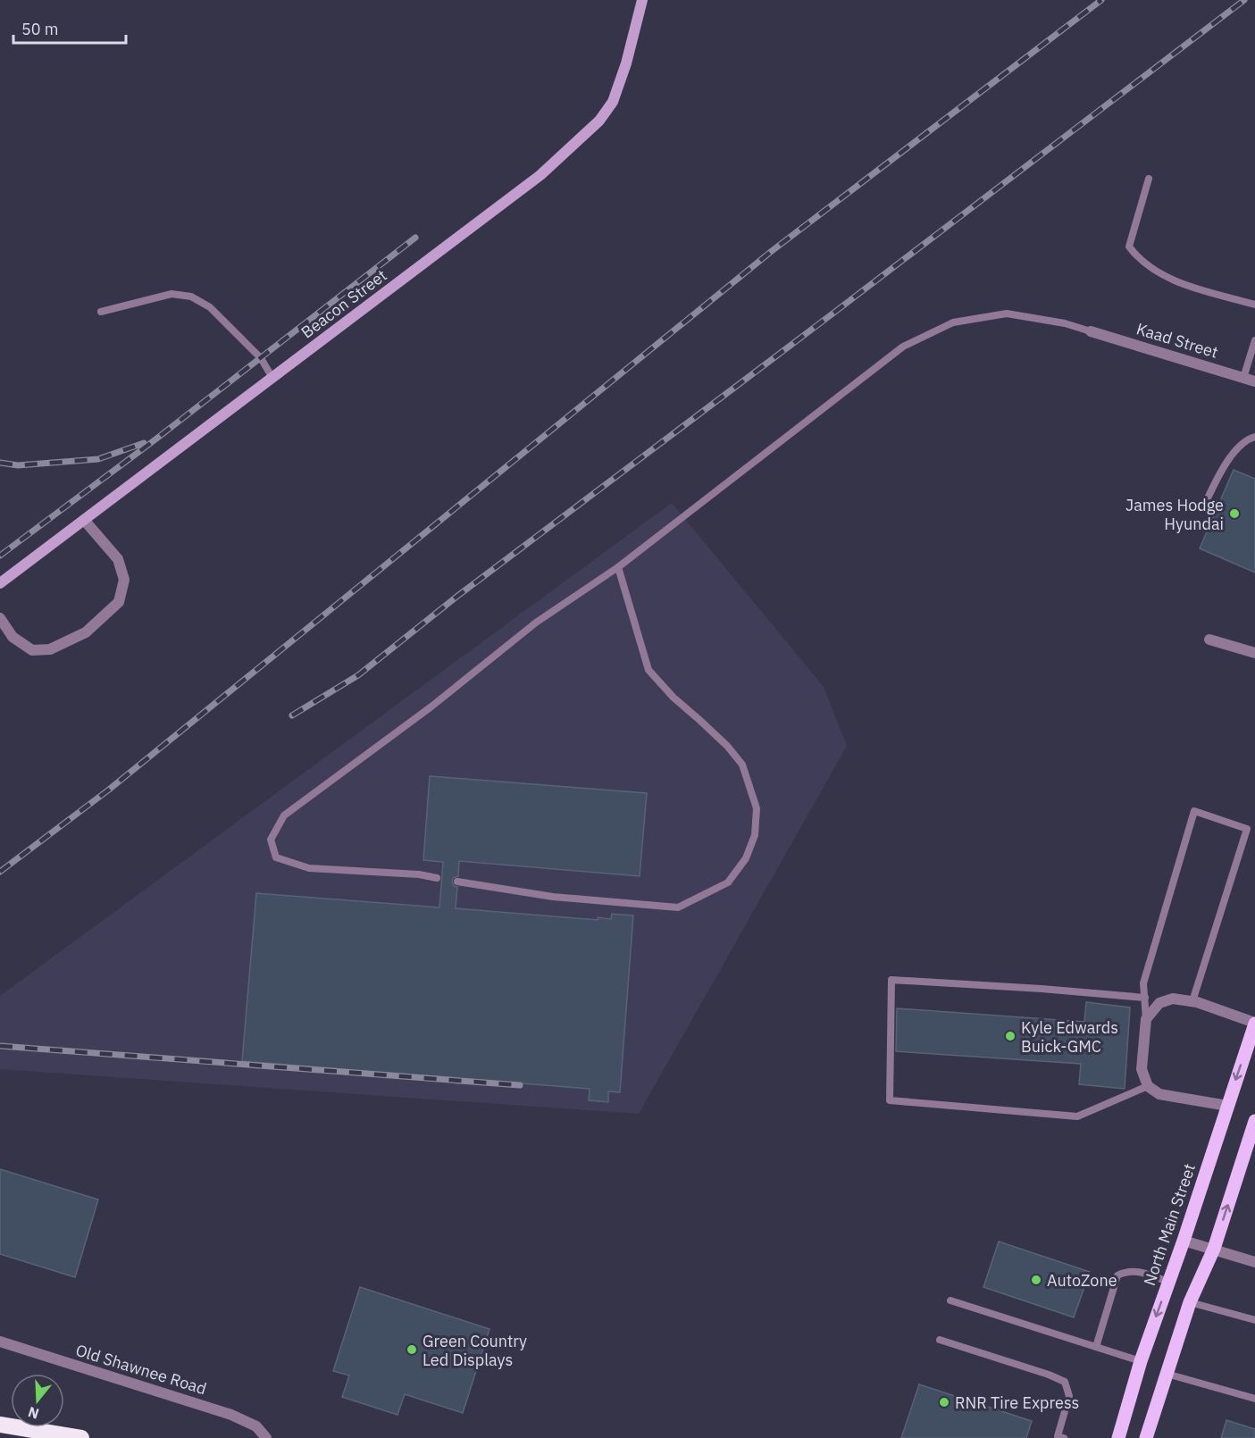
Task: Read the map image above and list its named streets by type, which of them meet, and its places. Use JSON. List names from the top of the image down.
{
  "streets": {
    "main road": ["North Main Street"],
    "street": ["Beacon Street", "Kaad Street", "Old Shawnee Road"]
  },
  "places": [
    "James Hodge Hyundai",
    "Kyle Edwards Buick-GMC",
    "AutoZone",
    "Green Country Led Displays",
    "RNR Tire Express"
  ],
  "scale_bar": "50 m",
  "north": "bottom"
}
